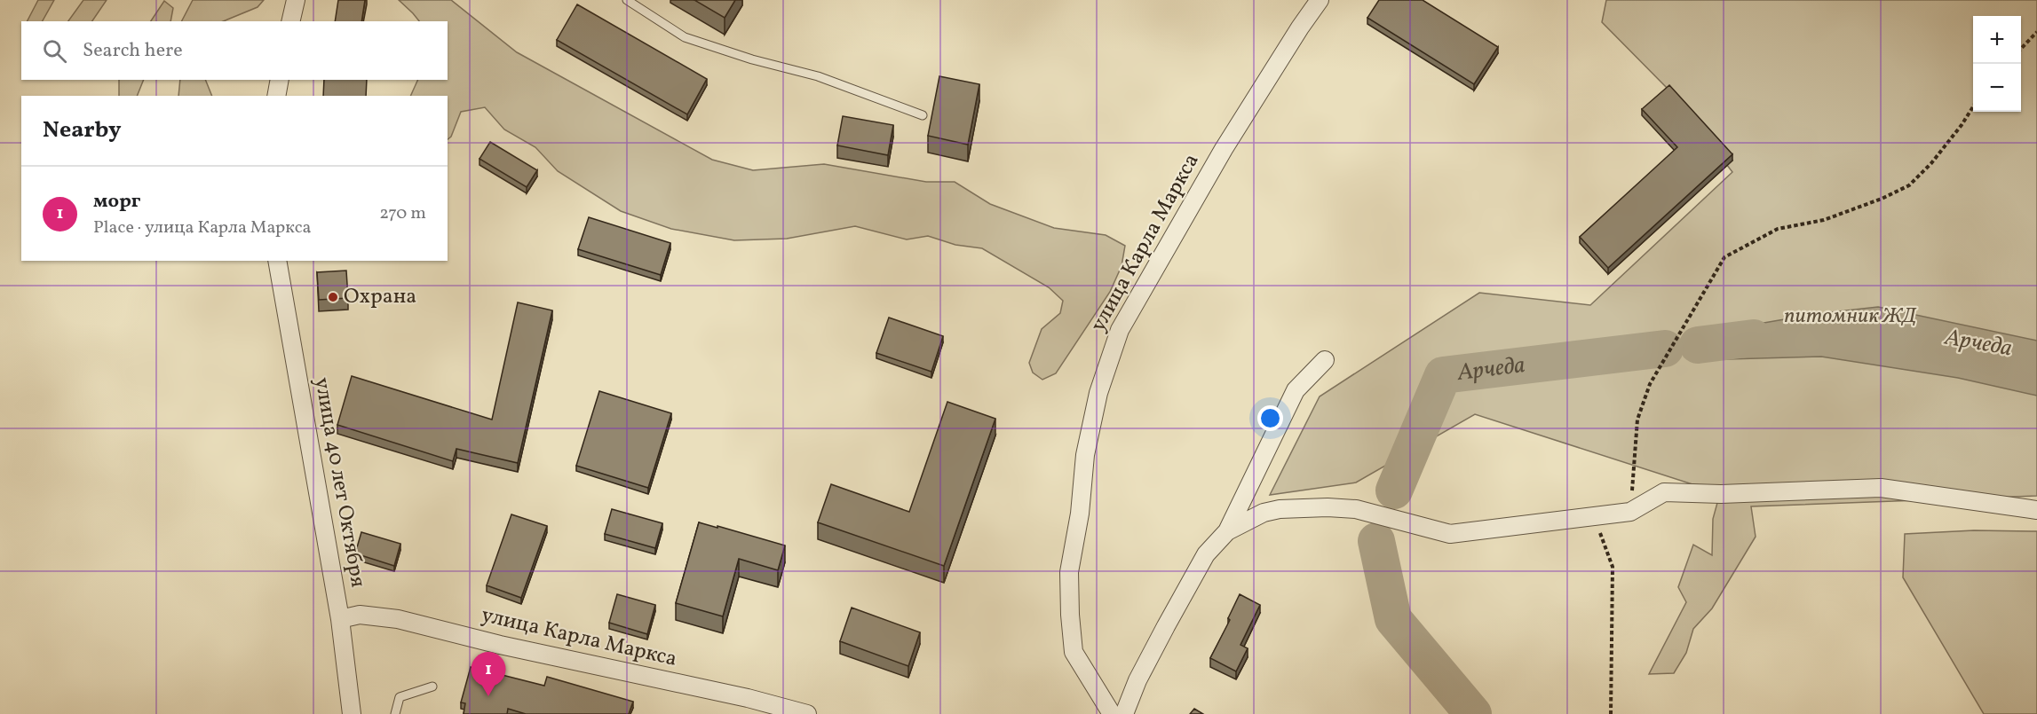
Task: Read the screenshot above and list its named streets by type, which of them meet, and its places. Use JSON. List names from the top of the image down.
{
  "streets": {
    "street": ["улица Карла Маркса", "улица 40 лет Октября"]
  },
  "crossings": [
    ["улица Карла Маркса", "улица 40 лет Октября"]
  ],
  "water": ["Арчеда"],
  "parks": ["питомник ЖД"],
  "places": ["Охрана"],
  "page": {
    "map_buttons": ["+", "−"],
    "search": "Search here",
    "heading": "Nearby",
    "list": [
      {
        "mark": "1",
        "name": "морг",
        "note": "Place · улица Карла Маркса",
        "value": "270 m"
      }
    ],
    "pins": "1"
  }
}
